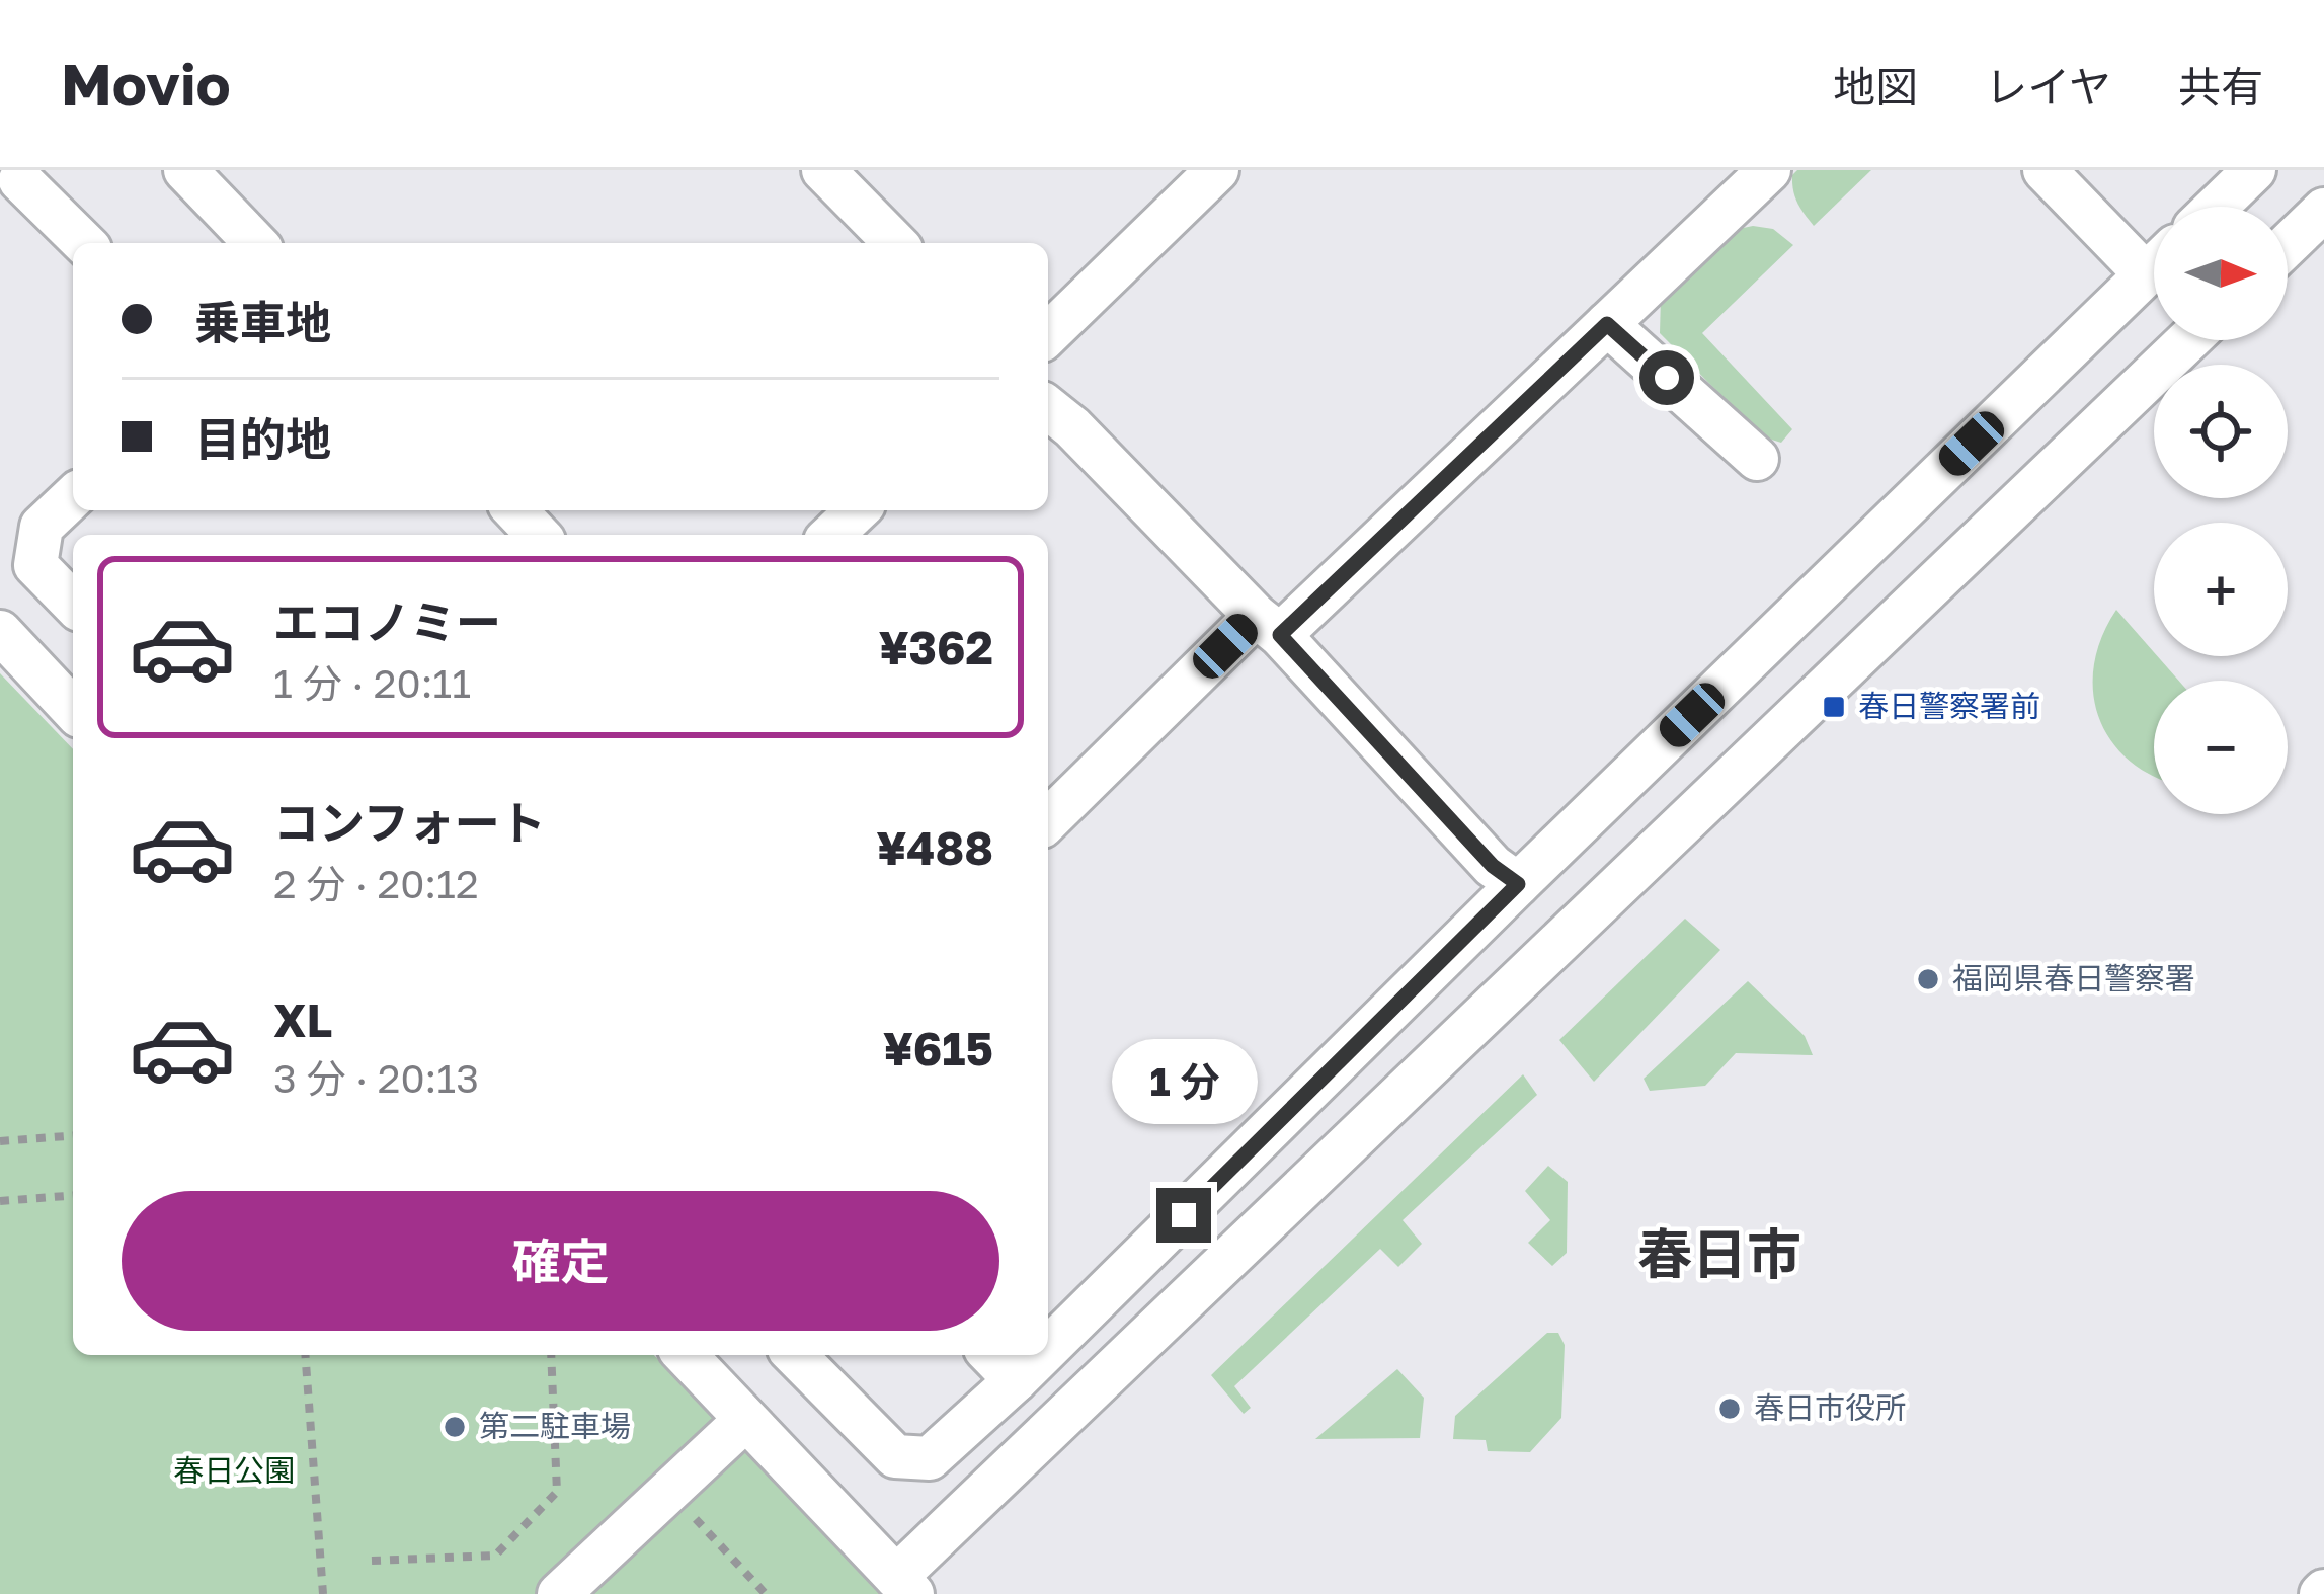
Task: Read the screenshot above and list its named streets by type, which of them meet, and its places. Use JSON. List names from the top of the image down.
{
  "districts": ["春日市"],
  "parks": ["春日公園"],
  "places": {
    "transit": ["春日警察署前"],
    "other": ["福岡県春日警察署", "春日市役所", "第二駐車場"]
  },
  "north": "right",
  "page": {
    "header": "Movio",
    "nav": ["地図", "レイヤ", "共有"],
    "map_buttons": ["+", "−"],
    "banner": ["乗車地", "目的地"],
    "list": [
      {
        "name": "エコノミー",
        "note": "1 分 · 20:11",
        "value": "¥362"
      },
      {
        "name": "コンフォート",
        "note": "2 分 · 20:12",
        "value": "¥488"
      },
      {
        "name": "XL",
        "note": "3 分 · 20:13",
        "value": "¥615"
      }
    ],
    "bubble": "1 分",
    "buttons": "確定"
  }
}
